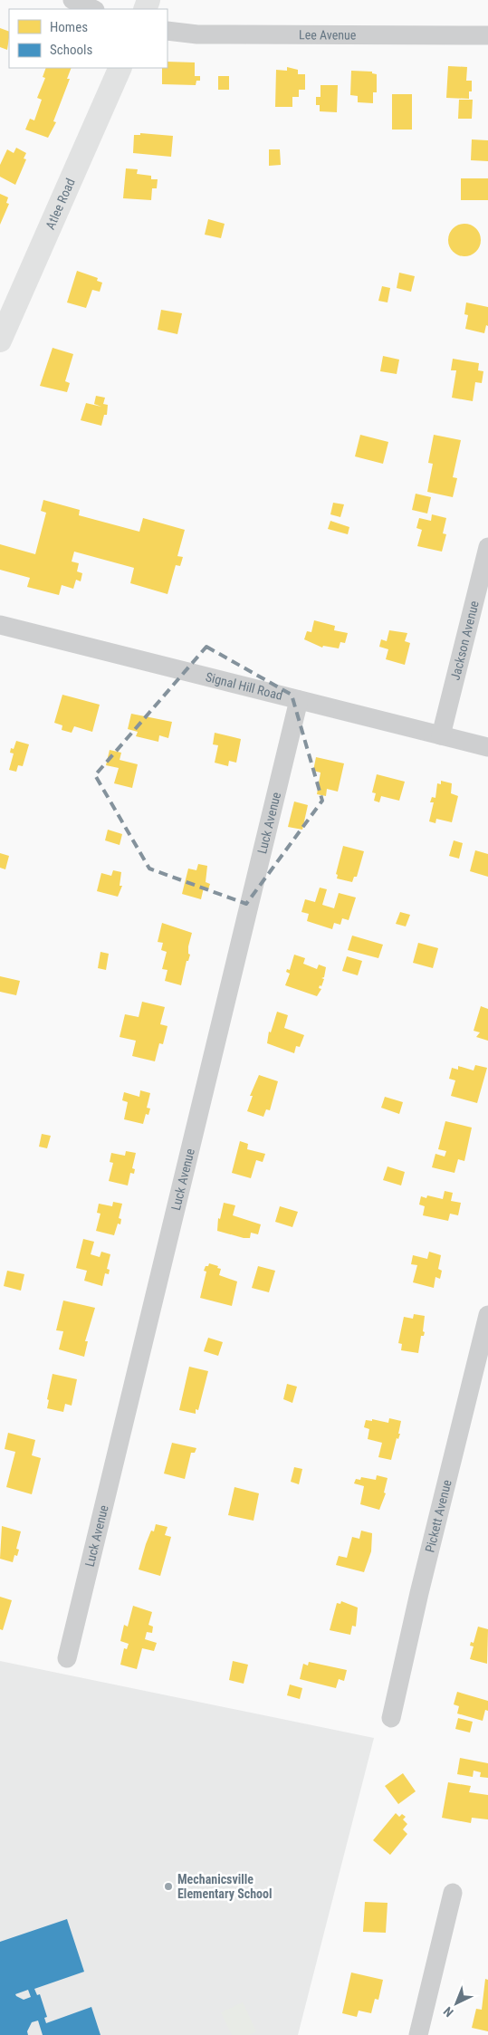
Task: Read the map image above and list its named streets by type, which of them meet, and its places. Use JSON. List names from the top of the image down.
{
  "streets": {
    "main road": ["Atlee Road"],
    "street": [
      "Lee Avenue",
      "Jackson Avenue",
      "Signal Hill Road",
      "Luck Avenue",
      "Pickett Avenue"
    ]
  },
  "crossings": [
    ["Jackson Avenue", "Signal Hill Road"],
    ["Signal Hill Road", "Luck Avenue"]
  ],
  "places": ["Mechanicsville Elementary School"],
  "legend": ["Homes", "Schools"],
  "north": "bottom left"
}
